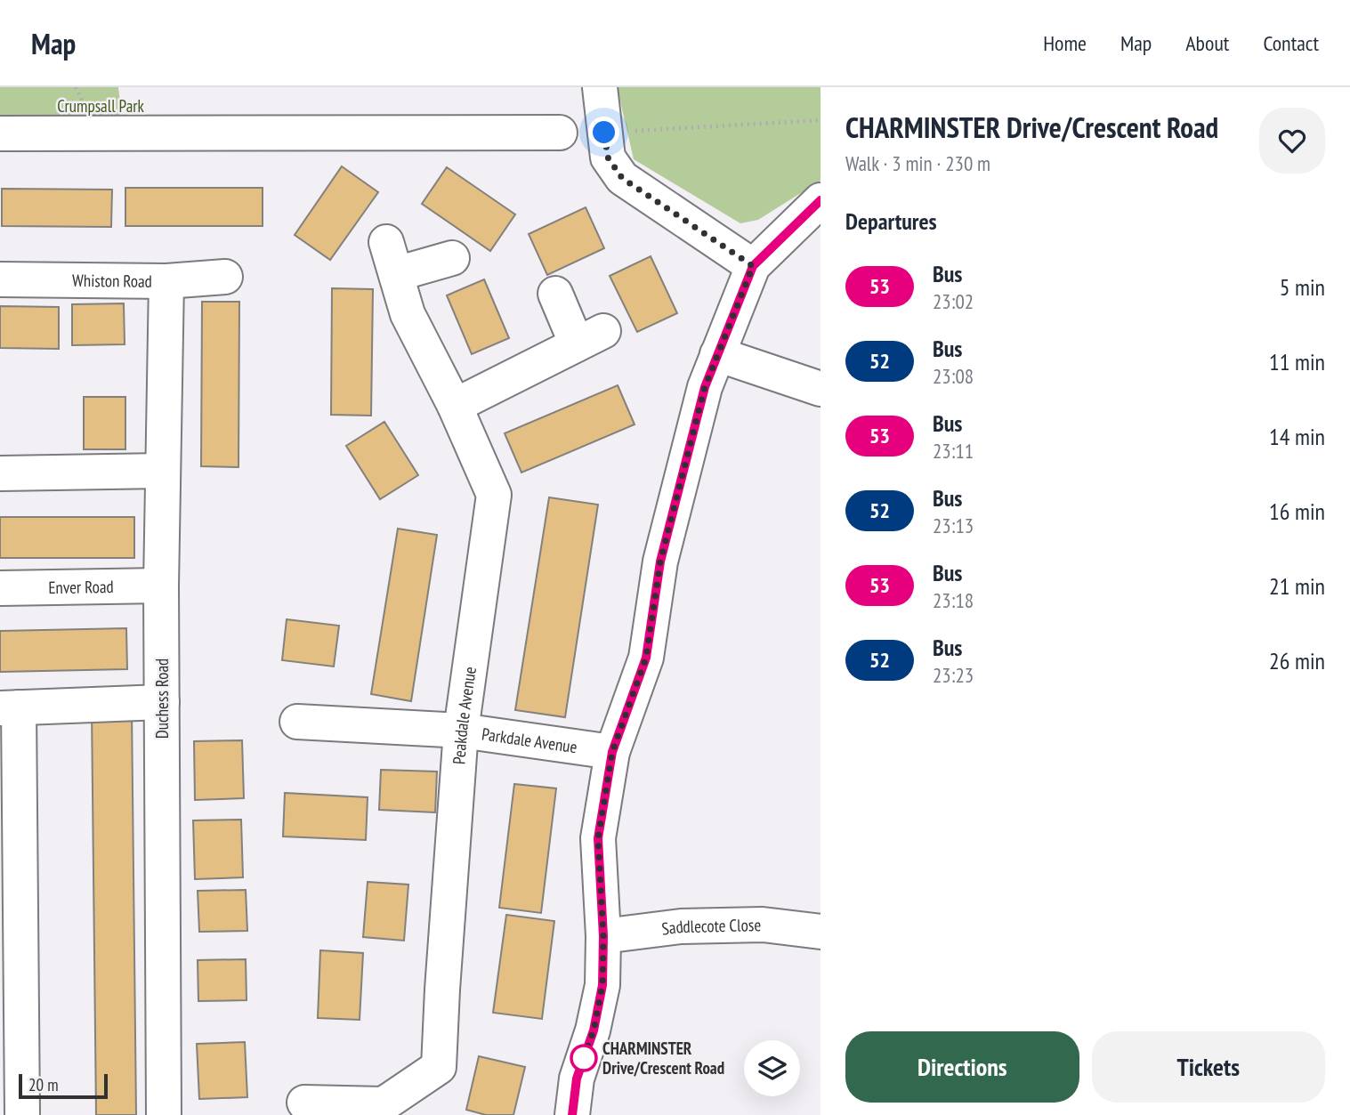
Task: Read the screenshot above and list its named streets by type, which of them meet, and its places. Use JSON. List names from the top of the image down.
{
  "streets": {
    "street": [
      "Whiston Road",
      "Enver Road",
      "Duchess Road",
      "Peakdale Avenue",
      "Parkdale Avenue",
      "Saddlecote Close"
    ]
  },
  "crossings": [
    ["Whiston Road", "Duchess Road"],
    ["Enver Road", "Duchess Road"],
    ["Peakdale Avenue", "Parkdale Avenue"]
  ],
  "parks": ["Crumpsall Park"],
  "places": ["CHARMINSTER Drive/Crescent Road"],
  "lines": ["bus line 53"],
  "scale_bar": "20 m",
  "page": {
    "header": "Map",
    "nav": [
      "Home",
      "Map",
      "About",
      "Contact"
    ],
    "heading": [
      ["CHARMINSTER Drive/Crescent Road", "Walk · 3 min · 230 m"],
      "Departures"
    ],
    "list": [
      {
        "mark": "53",
        "name": "Bus",
        "note": "23:02",
        "value": "5 min"
      },
      {
        "mark": "52",
        "name": "Bus",
        "note": "23:08",
        "value": "11 min"
      },
      {
        "mark": "53",
        "name": "Bus",
        "note": "23:11",
        "value": "14 min"
      },
      {
        "mark": "52",
        "name": "Bus",
        "note": "23:13",
        "value": "16 min"
      },
      {
        "mark": "53",
        "name": "Bus",
        "note": "23:18",
        "value": "21 min"
      },
      {
        "mark": "52",
        "name": "Bus",
        "note": "23:23",
        "value": "26 min"
      }
    ],
    "buttons": ["Directions", "Tickets"],
    "scale": "20 m"
  }
}
